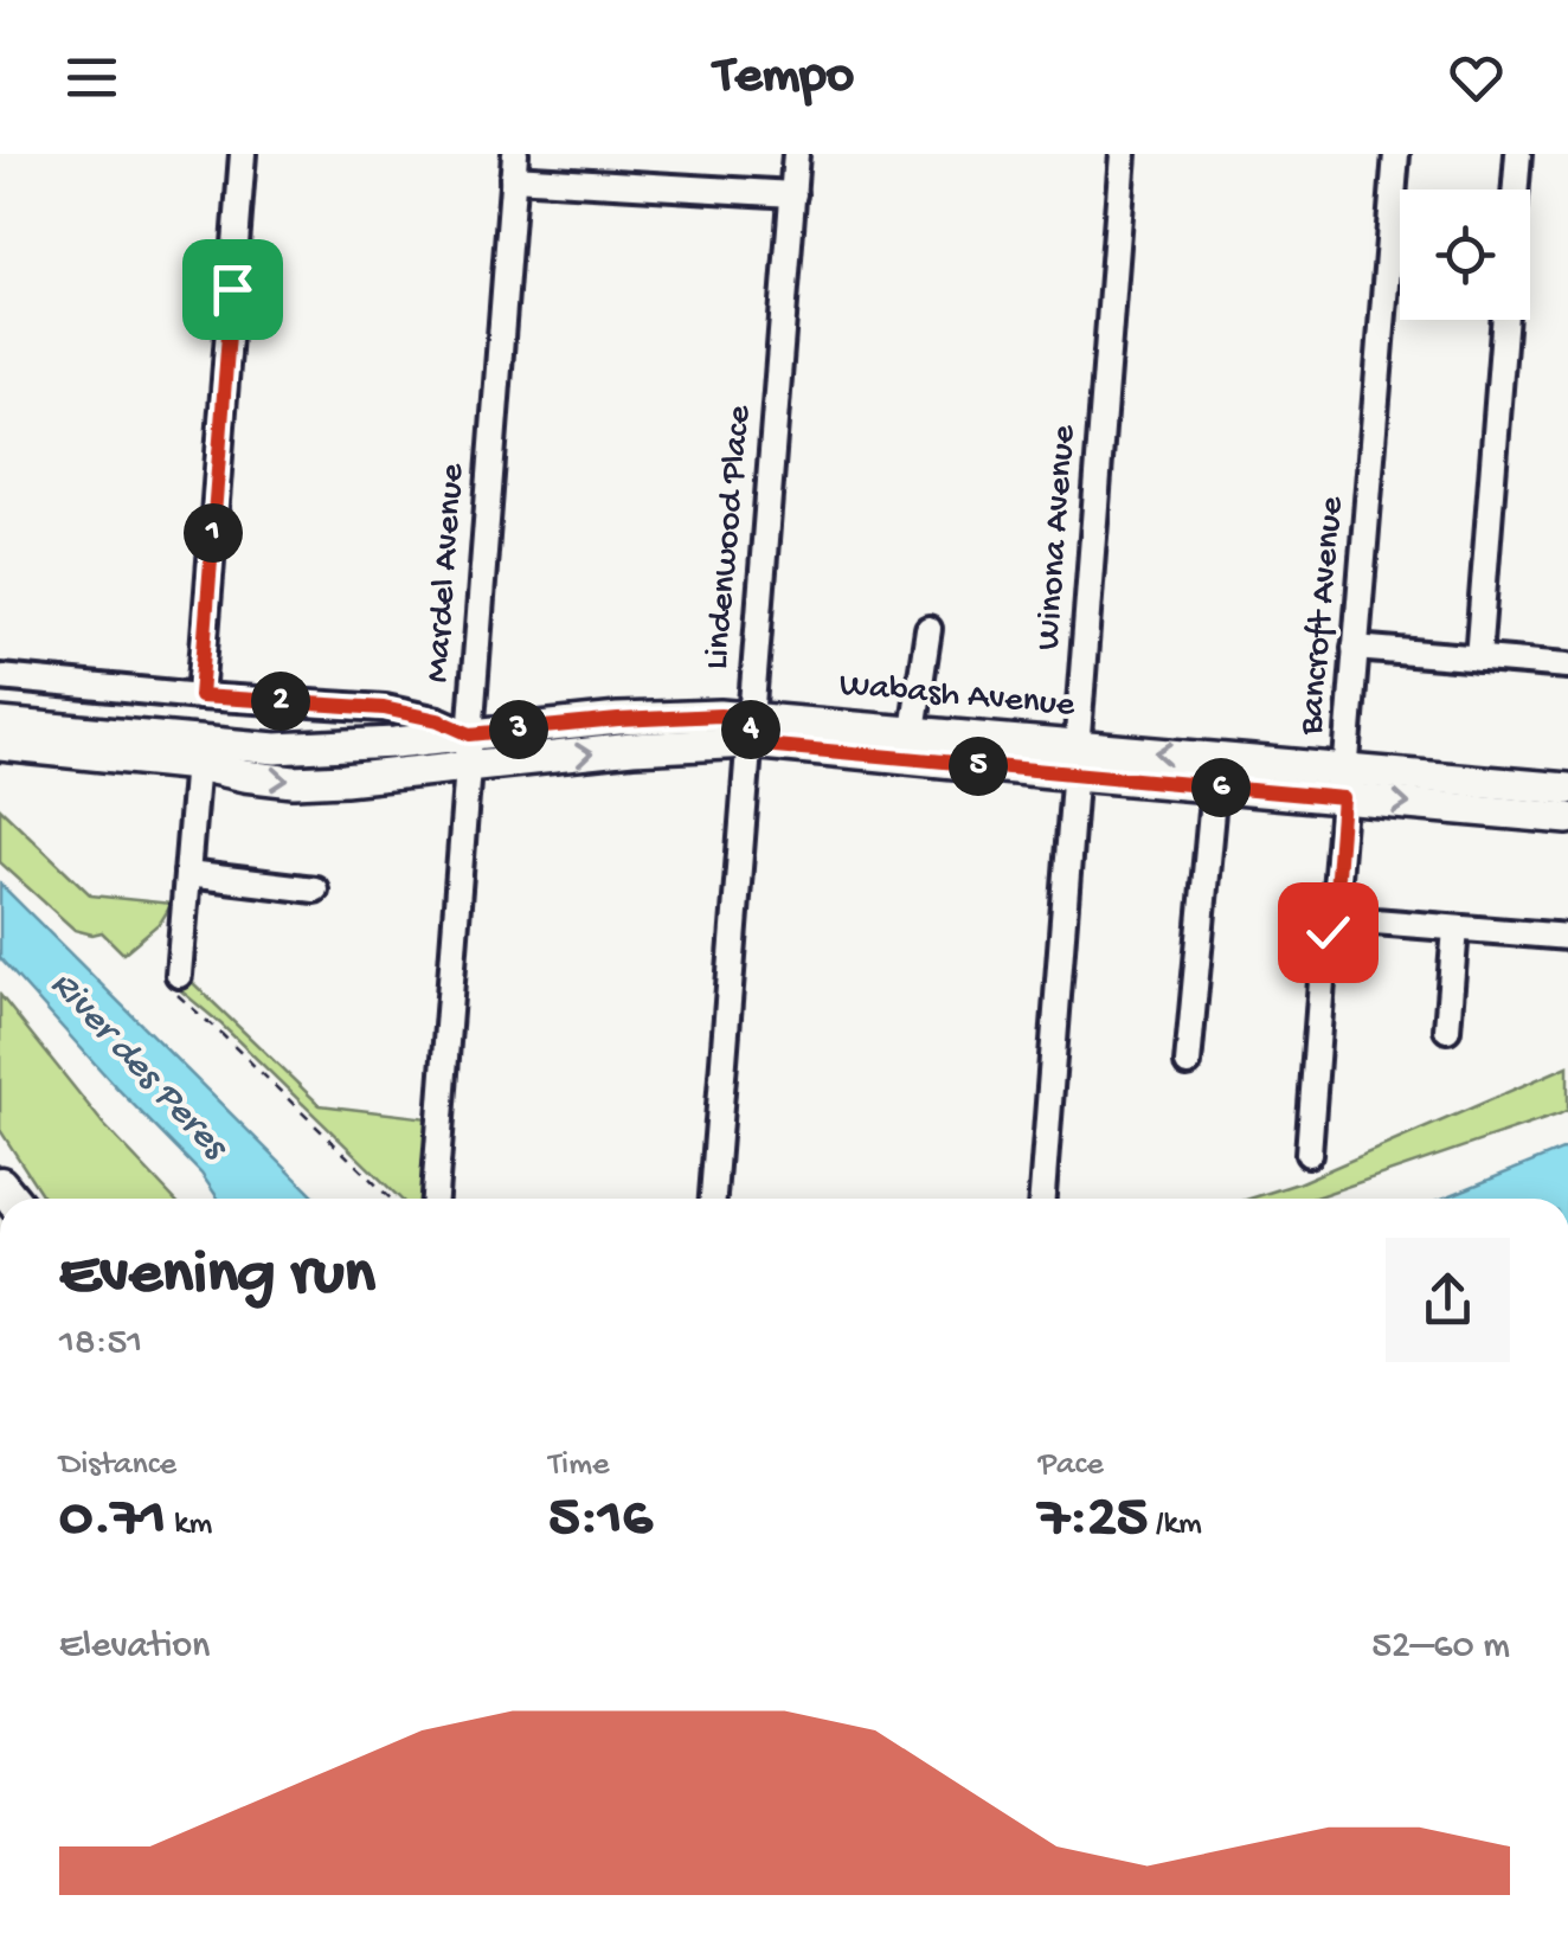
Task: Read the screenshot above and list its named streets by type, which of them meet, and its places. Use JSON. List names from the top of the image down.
{
  "streets": {
    "main road": ["Wabash Avenue"],
    "street": [
      "Lindenwood Place",
      "Winona Avenue",
      "Mardel Avenue",
      "Bancroft Avenue"
    ]
  },
  "crossings": [
    ["Lindenwood Place", "Wabash Avenue"],
    ["Winona Avenue", "Wabash Avenue"],
    ["Mardel Avenue", "Wabash Avenue"],
    ["Bancroft Avenue", "Wabash Avenue"]
  ],
  "water": ["River des Peres"],
  "page": {
    "header": "Tempo",
    "pins": [
      "1",
      "2",
      "3",
      "4",
      "5",
      "6"
    ],
    "heading": ["Evening run", "18:51"],
    "stats": [
      ["Distance", "0.71 km"],
      ["Time", "5:16"],
      ["Pace", "7:25 /km"]
    ],
    "chart": ["Elevation", "52–60 m"]
  }
}
